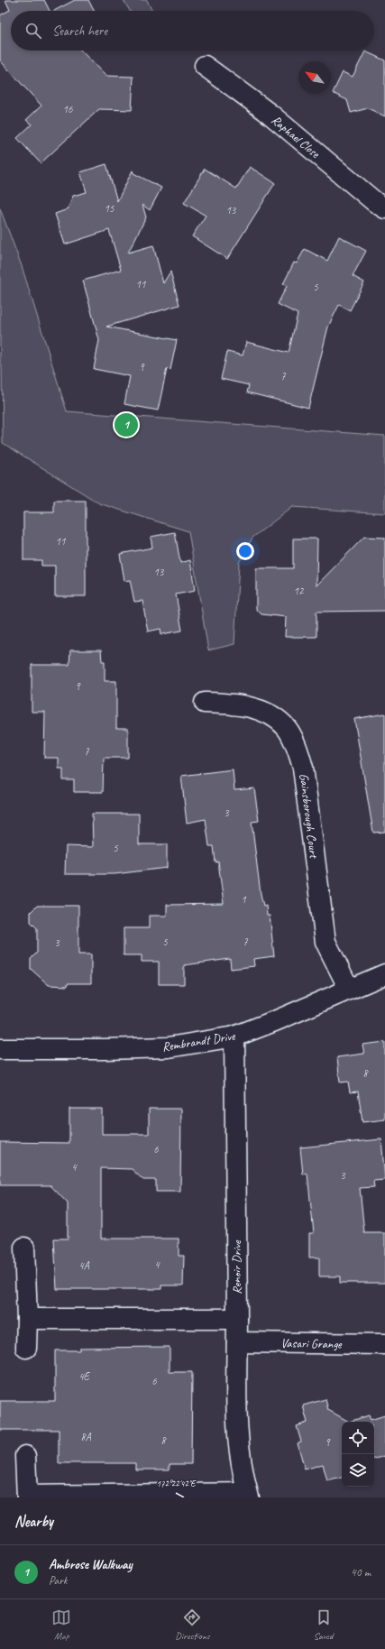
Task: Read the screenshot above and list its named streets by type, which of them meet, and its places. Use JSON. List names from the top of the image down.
{
  "streets": {
    "street": [
      "Raphael Close",
      "Gainsborough Court",
      "Rembrandt Drive",
      "Renoir Drive",
      "Vasari Grange"
    ]
  },
  "crossings": [
    ["Gainsborough Court", "Rembrandt Drive"],
    ["Rembrandt Drive", "Renoir Drive"],
    ["Renoir Drive", "Vasari Grange"]
  ],
  "house_numbers": [
    "16",
    "15",
    "13",
    "11",
    "5",
    "9",
    "7",
    "11",
    "13",
    "12",
    "9",
    "7",
    "3",
    "5",
    "1",
    "5",
    "7",
    "3",
    "8",
    "6",
    "4",
    "3",
    "4",
    "4A",
    "4E",
    "6",
    "8A",
    "8",
    "9"
  ],
  "north": "top left",
  "page": {
    "search": "Search here",
    "pins": "1",
    "heading": "Nearby",
    "list": [
      {
        "mark": "1",
        "name": "Ambrose Walkway",
        "note": "Park",
        "value": "40 m"
      }
    ],
    "nav": ["Map", "Directions", "Saved"]
  },
  "coordinates": ["172°22'42\"E"]
}
